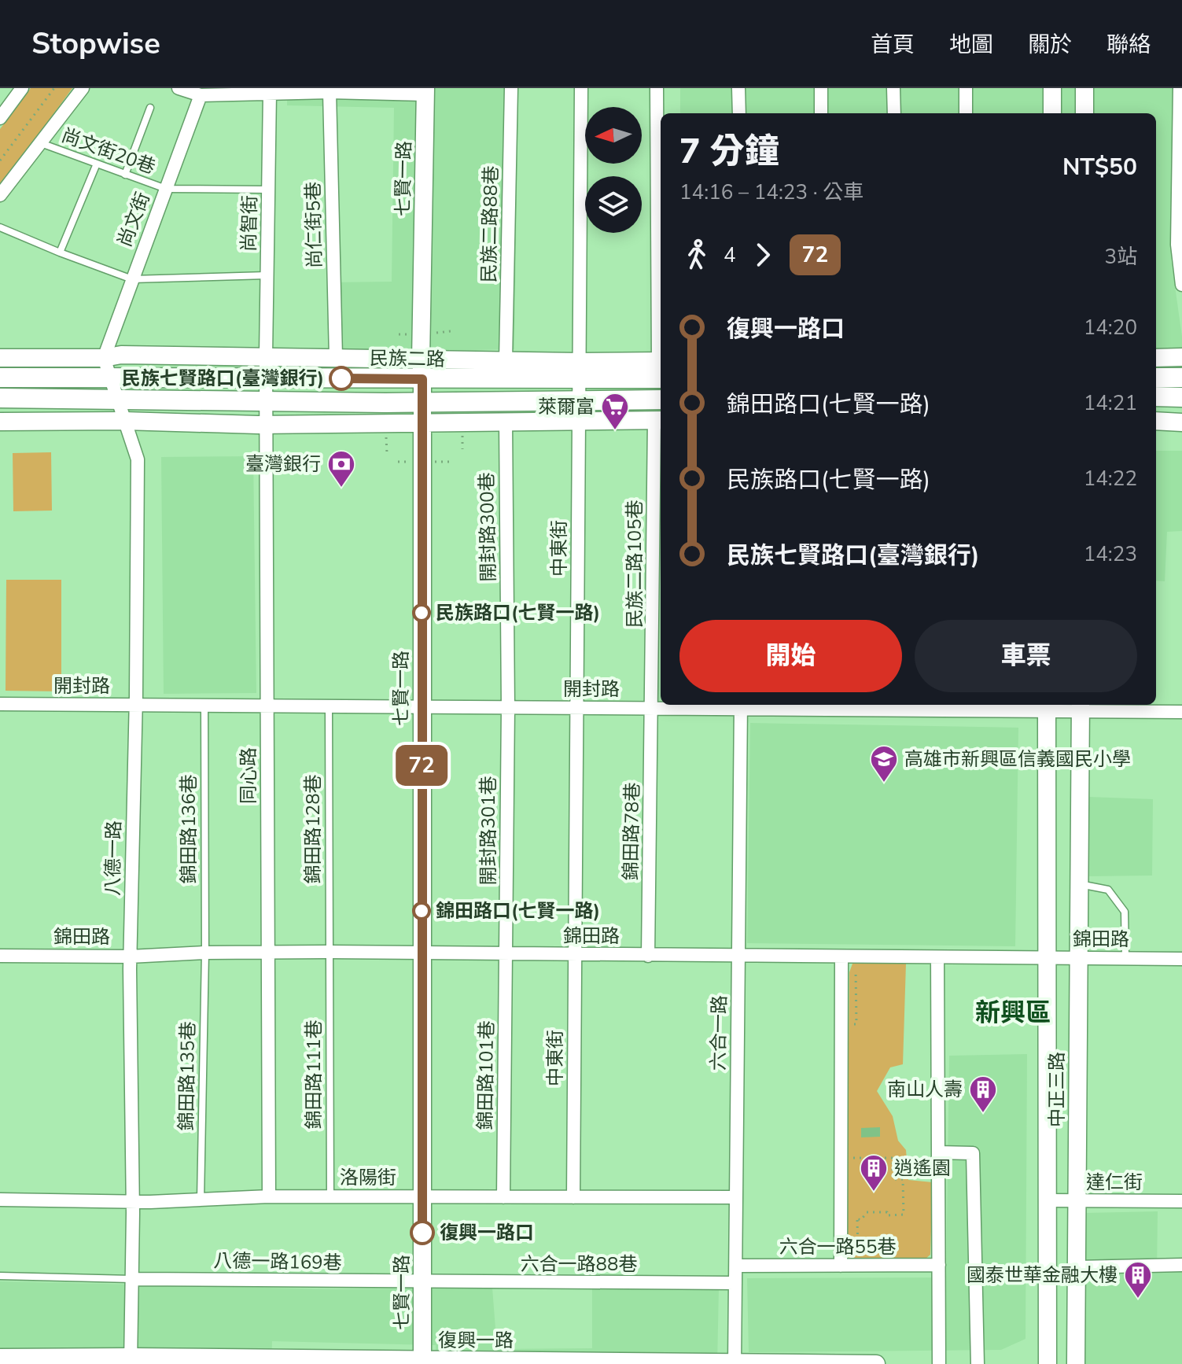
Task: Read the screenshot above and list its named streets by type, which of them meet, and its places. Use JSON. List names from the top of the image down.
{
  "streets": {
    "main road": ["民族二路"],
    "street": [
      "七賢一路",
      "尚文街",
      "尚智街",
      "民族二路88巷",
      "尚仁街5巷",
      "開封路300巷",
      "中東街",
      "民族二路105巷",
      "開封路",
      "同心路",
      "開封路301巷",
      "錦田路78巷",
      "八德一路",
      "錦田路",
      "六合一路",
      "錦田路101巷",
      "中正三路",
      "洛陽街",
      "達仁街",
      "六合一路55巷",
      "八德一路169巷",
      "六合一路88巷",
      "復興一路"
    ],
    "lane": [
      "尚文街20巷",
      "錦田路136巷",
      "錦田路128巷",
      "錦田路111巷",
      "錦田路135巷"
    ]
  },
  "crossings": [
    ["尚文街20巷", "尚文街"],
    ["尚文街20巷", "尚智街"],
    ["七賢一路", "民族二路"],
    ["七賢一路", "開封路"],
    ["七賢一路", "錦田路"],
    ["七賢一路", "洛陽街"],
    ["七賢一路", "八德一路169巷"],
    ["七賢一路", "六合一路88巷"],
    ["七賢一路", "復興一路"],
    ["尚文街", "民族二路"],
    ["尚文街", "八德一路"],
    ["尚智街", "民族二路"],
    ["尚智街", "同心路"],
    ["民族二路88巷", "民族二路"],
    ["尚仁街5巷", "民族二路"],
    ["民族二路", "中東街"],
    ["民族二路", "同心路"],
    ["民族二路", "八德一路"],
    ["開封路300巷", "開封路"],
    ["開封路300巷", "開封路301巷"],
    ["中東街", "開封路"],
    ["中東街", "錦田路"],
    ["中東街", "洛陽街"],
    ["民族二路105巷", "開封路"],
    ["民族二路105巷", "錦田路78巷"],
    ["開封路", "同心路"],
    ["開封路", "錦田路136巷"],
    ["開封路", "錦田路128巷"],
    ["開封路", "開封路301巷"],
    ["開封路", "錦田路78巷"],
    ["開封路", "八德一路"],
    ["開封路", "六合一路"],
    ["開封路", "中正三路"],
    ["同心路", "錦田路"],
    ["同心路", "洛陽街"],
    ["錦田路136巷", "錦田路"],
    ["錦田路136巷", "錦田路135巷"],
    ["錦田路128巷", "錦田路"],
    ["錦田路128巷", "錦田路111巷"],
    ["開封路301巷", "錦田路"],
    ["開封路301巷", "錦田路101巷"],
    ["錦田路78巷", "錦田路"],
    ["八德一路", "錦田路"],
    ["八德一路", "洛陽街"],
    ["八德一路", "八德一路169巷"],
    ["八德一路", "復興一路"],
    ["錦田路", "六合一路"],
    ["錦田路", "錦田路111巷"],
    ["錦田路", "錦田路101巷"],
    ["錦田路", "錦田路135巷"],
    ["錦田路", "中正三路"],
    ["六合一路", "洛陽街"],
    ["六合一路", "六合一路55巷"],
    ["六合一路", "六合一路88巷"],
    ["六合一路", "復興一路"],
    ["錦田路111巷", "洛陽街"],
    ["錦田路101巷", "洛陽街"],
    ["錦田路135巷", "洛陽街"],
    ["中正三路", "達仁街"],
    ["八德一路169巷", "六合一路88巷"]
  ],
  "districts": ["新興區"],
  "places": {
    "other": [
      "民族七賢路口(臺灣銀行)",
      "民族路口(七賢一路)",
      "錦田路口(七賢一路)",
      "復興一路口"
    ],
    "supermarket": ["萊爾富"],
    "bank": ["臺灣銀行"],
    "school or university": ["高雄市新興區信義國民小學"],
    "building": ["南山人壽", "逍遙園", "國泰世華金融大樓"]
  },
  "lines": ["bus line 72"],
  "north": "left",
  "page": {
    "header": "Stopwise",
    "nav": [
      "首頁",
      "地圖",
      "關於",
      "聯絡"
    ],
    "on_map": "72",
    "heading": ["7 分鐘", "14:16 – 14:23 · 公車", "NT$50"],
    "legs": ["4", "72", "3站"],
    "list": [
      {
        "name": "復興一路口",
        "value": "14:20"
      },
      {
        "name": "錦田路口(七賢一路)",
        "value": "14:21"
      },
      {
        "name": "民族路口(七賢一路)",
        "value": "14:22"
      },
      {
        "name": "民族七賢路口(臺灣銀行)",
        "value": "14:23"
      }
    ],
    "buttons": ["開始", "車票"]
  }
}
